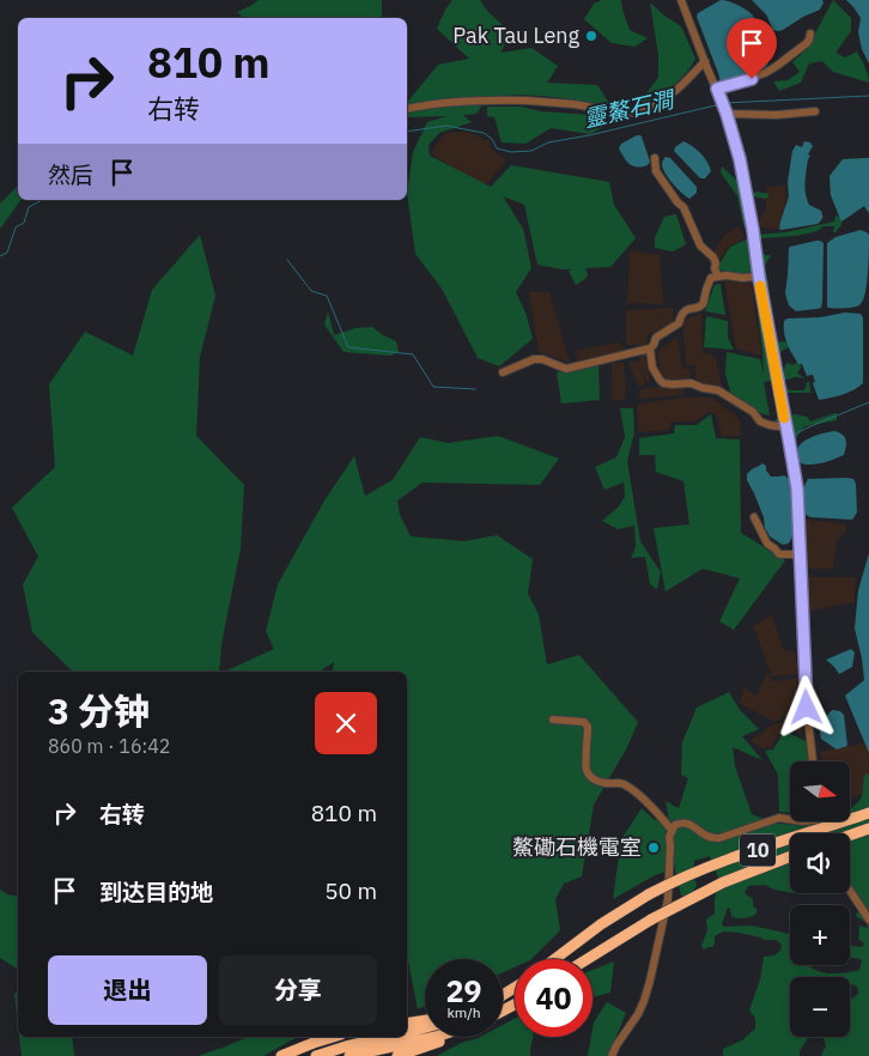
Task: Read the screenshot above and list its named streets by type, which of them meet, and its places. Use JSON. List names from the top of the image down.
{
  "streets": {
    "highway": ["10"]
  },
  "water": ["靈鰲石澗"],
  "places": ["Pak Tau Leng", "鰲磡石機電室"],
  "north": "right",
  "page": {
    "turn": ["810 m", "右转"],
    "then": "然后",
    "heading": ["3 分钟", "860 m · 16:42"],
    "map_buttons": ["+", "−"],
    "list": [
      {
        "name": "右转",
        "value": "810 m"
      },
      {
        "name": "到达目的地",
        "value": "50 m"
      }
    ],
    "buttons": ["退出", "分享"],
    "speed": "29 km/h",
    "limit": "40"
  }
}
